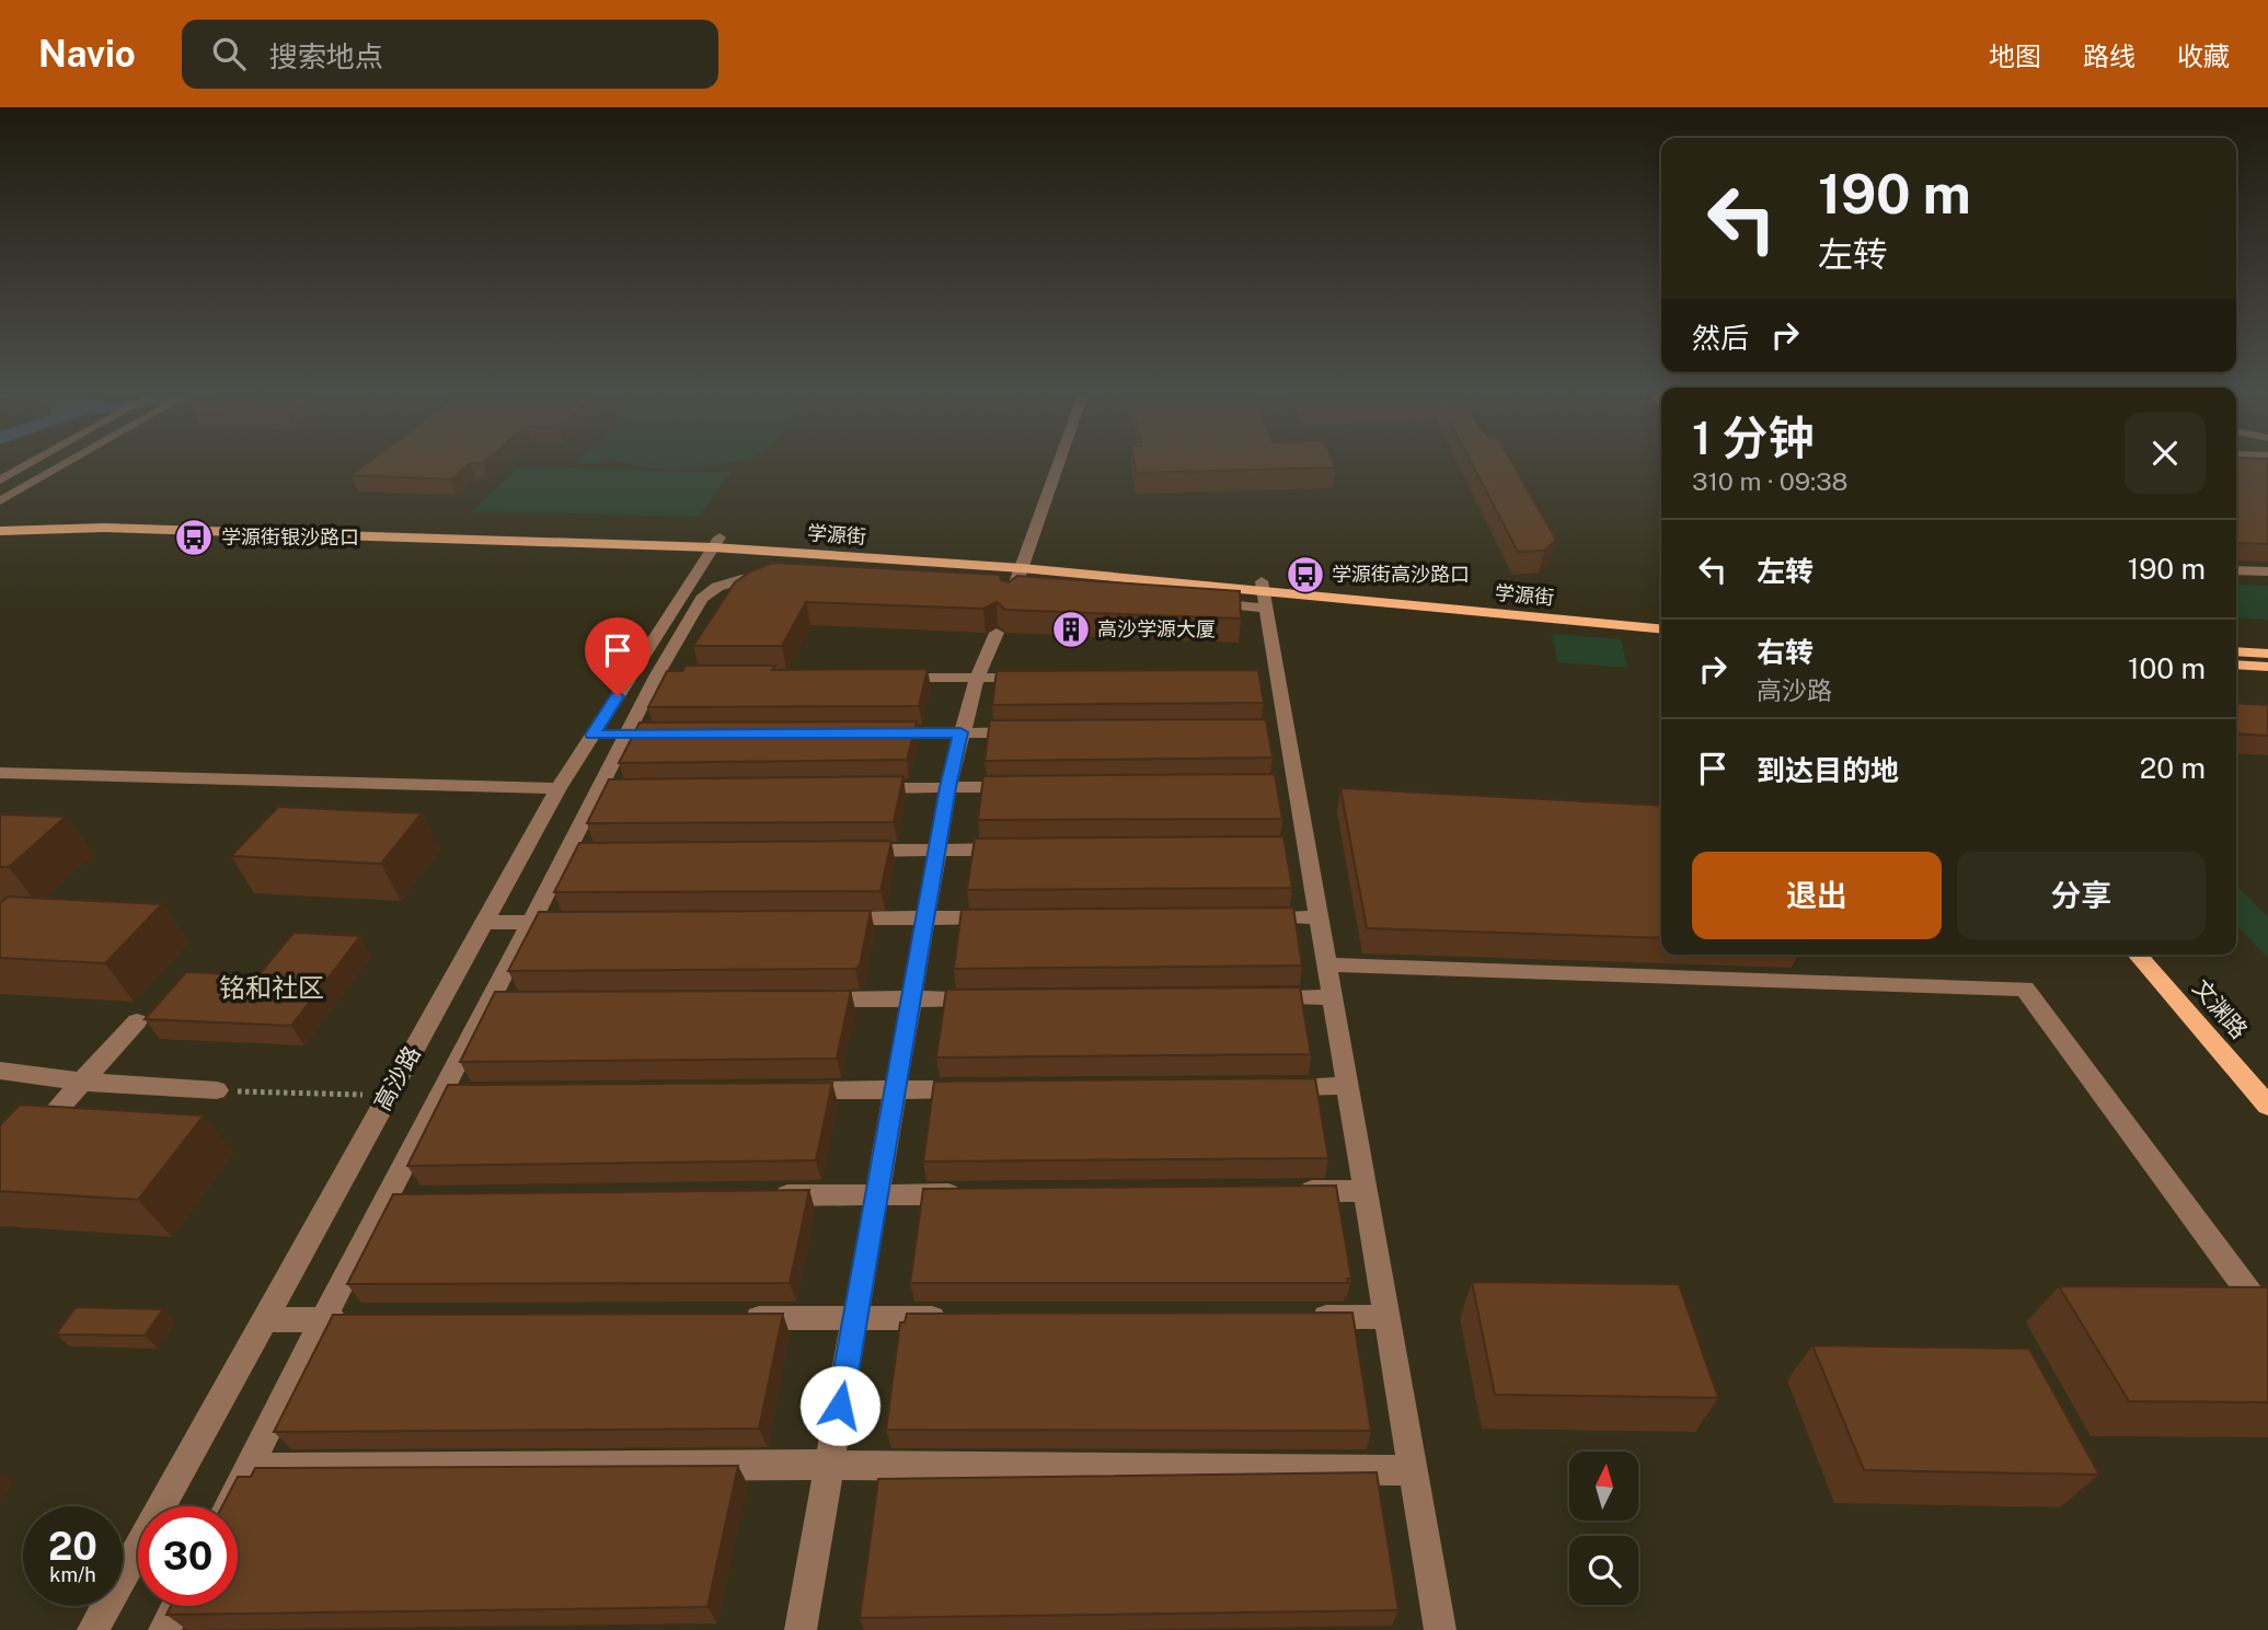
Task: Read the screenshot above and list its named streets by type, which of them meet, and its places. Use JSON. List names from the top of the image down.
{
  "streets": {
    "main road": ["学源街", "文渊路"],
    "street": ["高沙路"]
  },
  "crossings": [
    ["学源街", "高沙路"]
  ],
  "districts": ["铭和社区"],
  "places": {
    "bus stop": ["学源街银沙路口", "学源街高沙路口"],
    "building": ["高沙学源大厦"]
  },
  "north": "top",
  "page": {
    "header": "Navio",
    "search": "搜索地点",
    "nav": ["地图", "路线", "收藏"],
    "turn": ["190 m", "左转"],
    "then": "然后",
    "heading": ["1 分钟", "310 m · 09:38"],
    "list": [
      {
        "name": "左转",
        "value": "190 m"
      },
      {
        "name": "右转",
        "note": "高沙路",
        "value": "100 m"
      },
      {
        "name": "到达目的地",
        "value": "20 m"
      }
    ],
    "buttons": ["退出", "分享"],
    "speed": "20 km/h",
    "limit": "30"
  }
}
